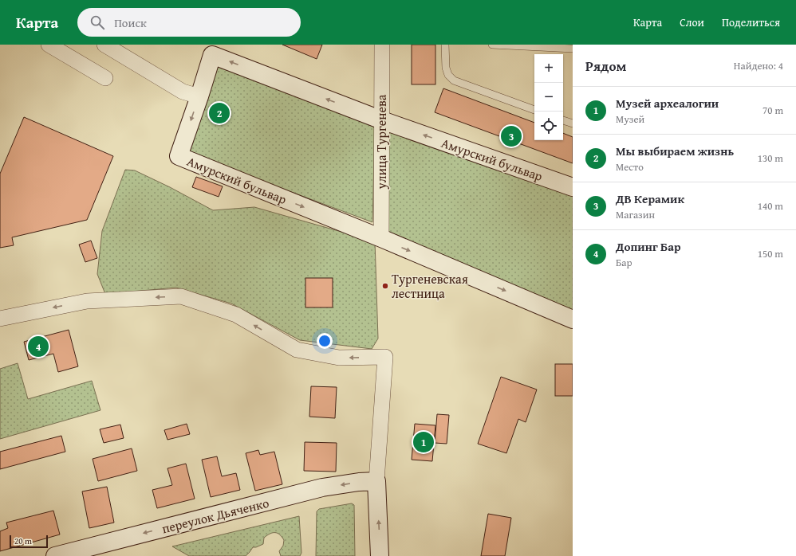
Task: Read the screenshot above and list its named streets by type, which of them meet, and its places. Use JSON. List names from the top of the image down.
{
  "streets": {
    "street": ["улица Тургенева", "Амурский бульвар", "переулок Дьяченко"]
  },
  "crossings": [
    ["улица Тургенева", "Амурский бульвар"]
  ],
  "one_way": ["переулок Дьяченко"],
  "places": ["Тургеневская лестница"],
  "scale_bar": "20 m",
  "page": {
    "header": "Карта",
    "search": "Поиск",
    "nav": ["Карта", "Слои", "Поделиться"],
    "heading": ["Рядом", "Найдено: 4"],
    "map_buttons": ["+", "−"],
    "list": [
      {
        "mark": "1",
        "name": "Музей археалогии",
        "note": "Музей",
        "value": "70 m"
      },
      {
        "mark": "2",
        "name": "Мы выбираем жизнь",
        "note": "Место",
        "value": "130 m"
      },
      {
        "mark": "3",
        "name": "ДВ Керамик",
        "note": "Магазин",
        "value": "140 m"
      },
      {
        "mark": "4",
        "name": "Допинг Бар",
        "note": "Бар",
        "value": "150 m"
      }
    ],
    "pins": [
      "2",
      "3",
      "4",
      "1"
    ],
    "scale": "20 m"
  }
}
